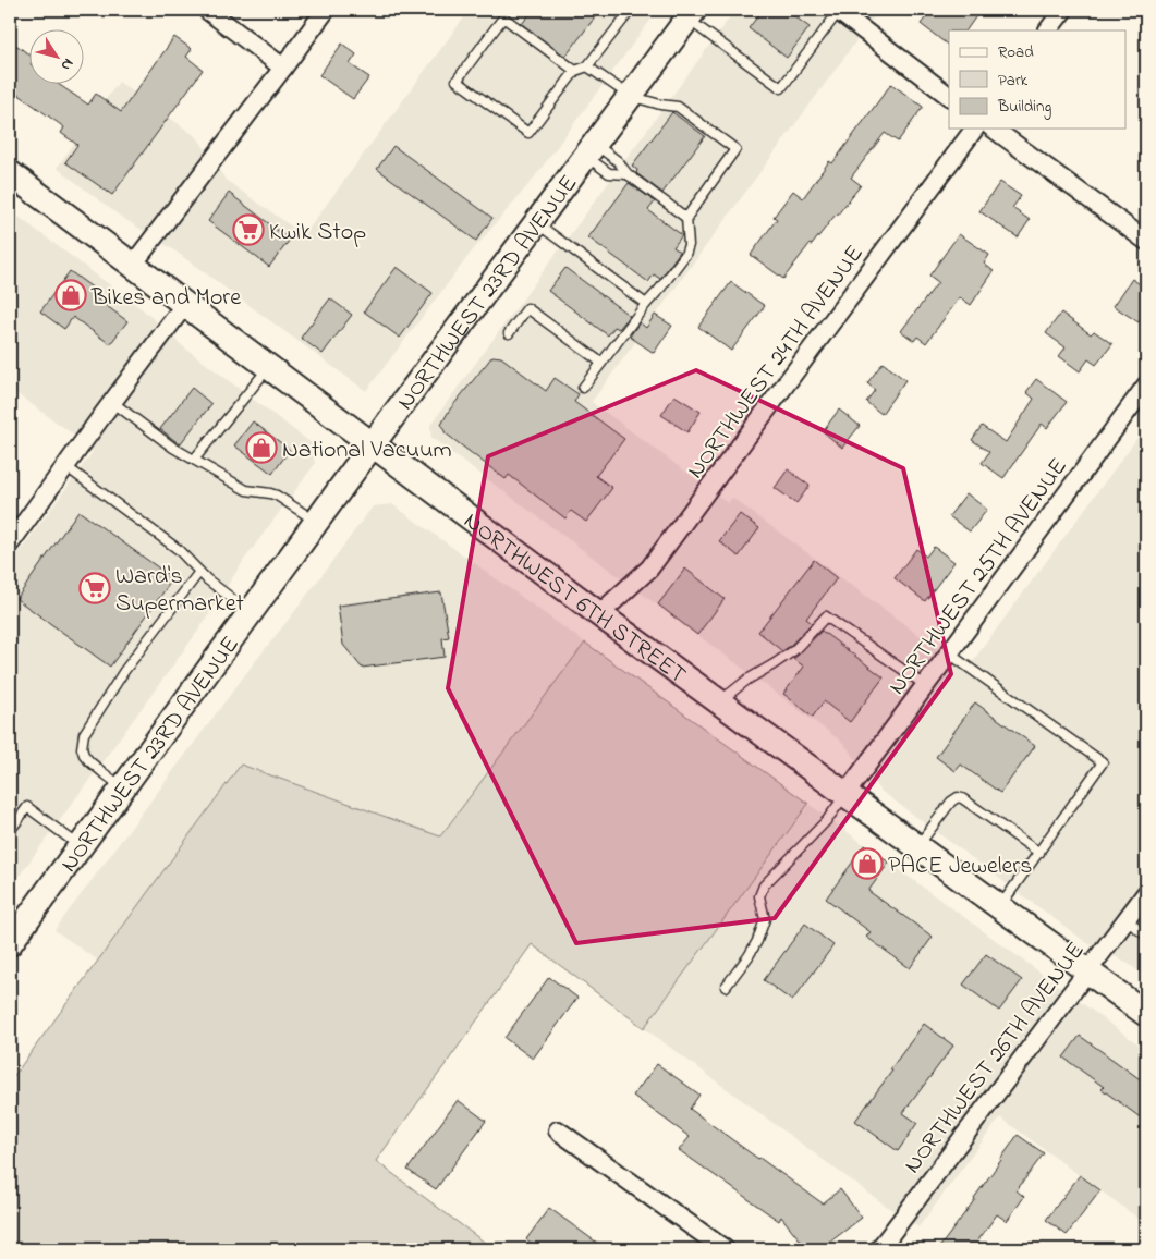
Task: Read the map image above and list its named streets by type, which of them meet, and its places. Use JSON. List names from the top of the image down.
{
  "streets": {
    "main road": ["NORTHWEST 23RD AVENUE", "NORTHWEST 6TH STREET"],
    "street": ["NORTHWEST 24TH AVENUE", "NORTHWEST 25TH AVENUE", "NORTHWEST 26TH AVENUE"]
  },
  "crossings": [
    ["NORTHWEST 23RD AVENUE", "NORTHWEST 6TH STREET"],
    ["NORTHWEST 24TH AVENUE", "NORTHWEST 6TH STREET"],
    ["NORTHWEST 25TH AVENUE", "NORTHWEST 6TH STREET"],
    ["NORTHWEST 6TH STREET", "NORTHWEST 26TH AVENUE"]
  ],
  "places": {
    "supermarket": ["Kwik Stop", "Ward's Supermarket"],
    "shop": ["Bikes and More", "National Vacuum", "PACE Jewelers"]
  },
  "legend": ["Road", "Park", "Building"],
  "north": "bottom right"
}
